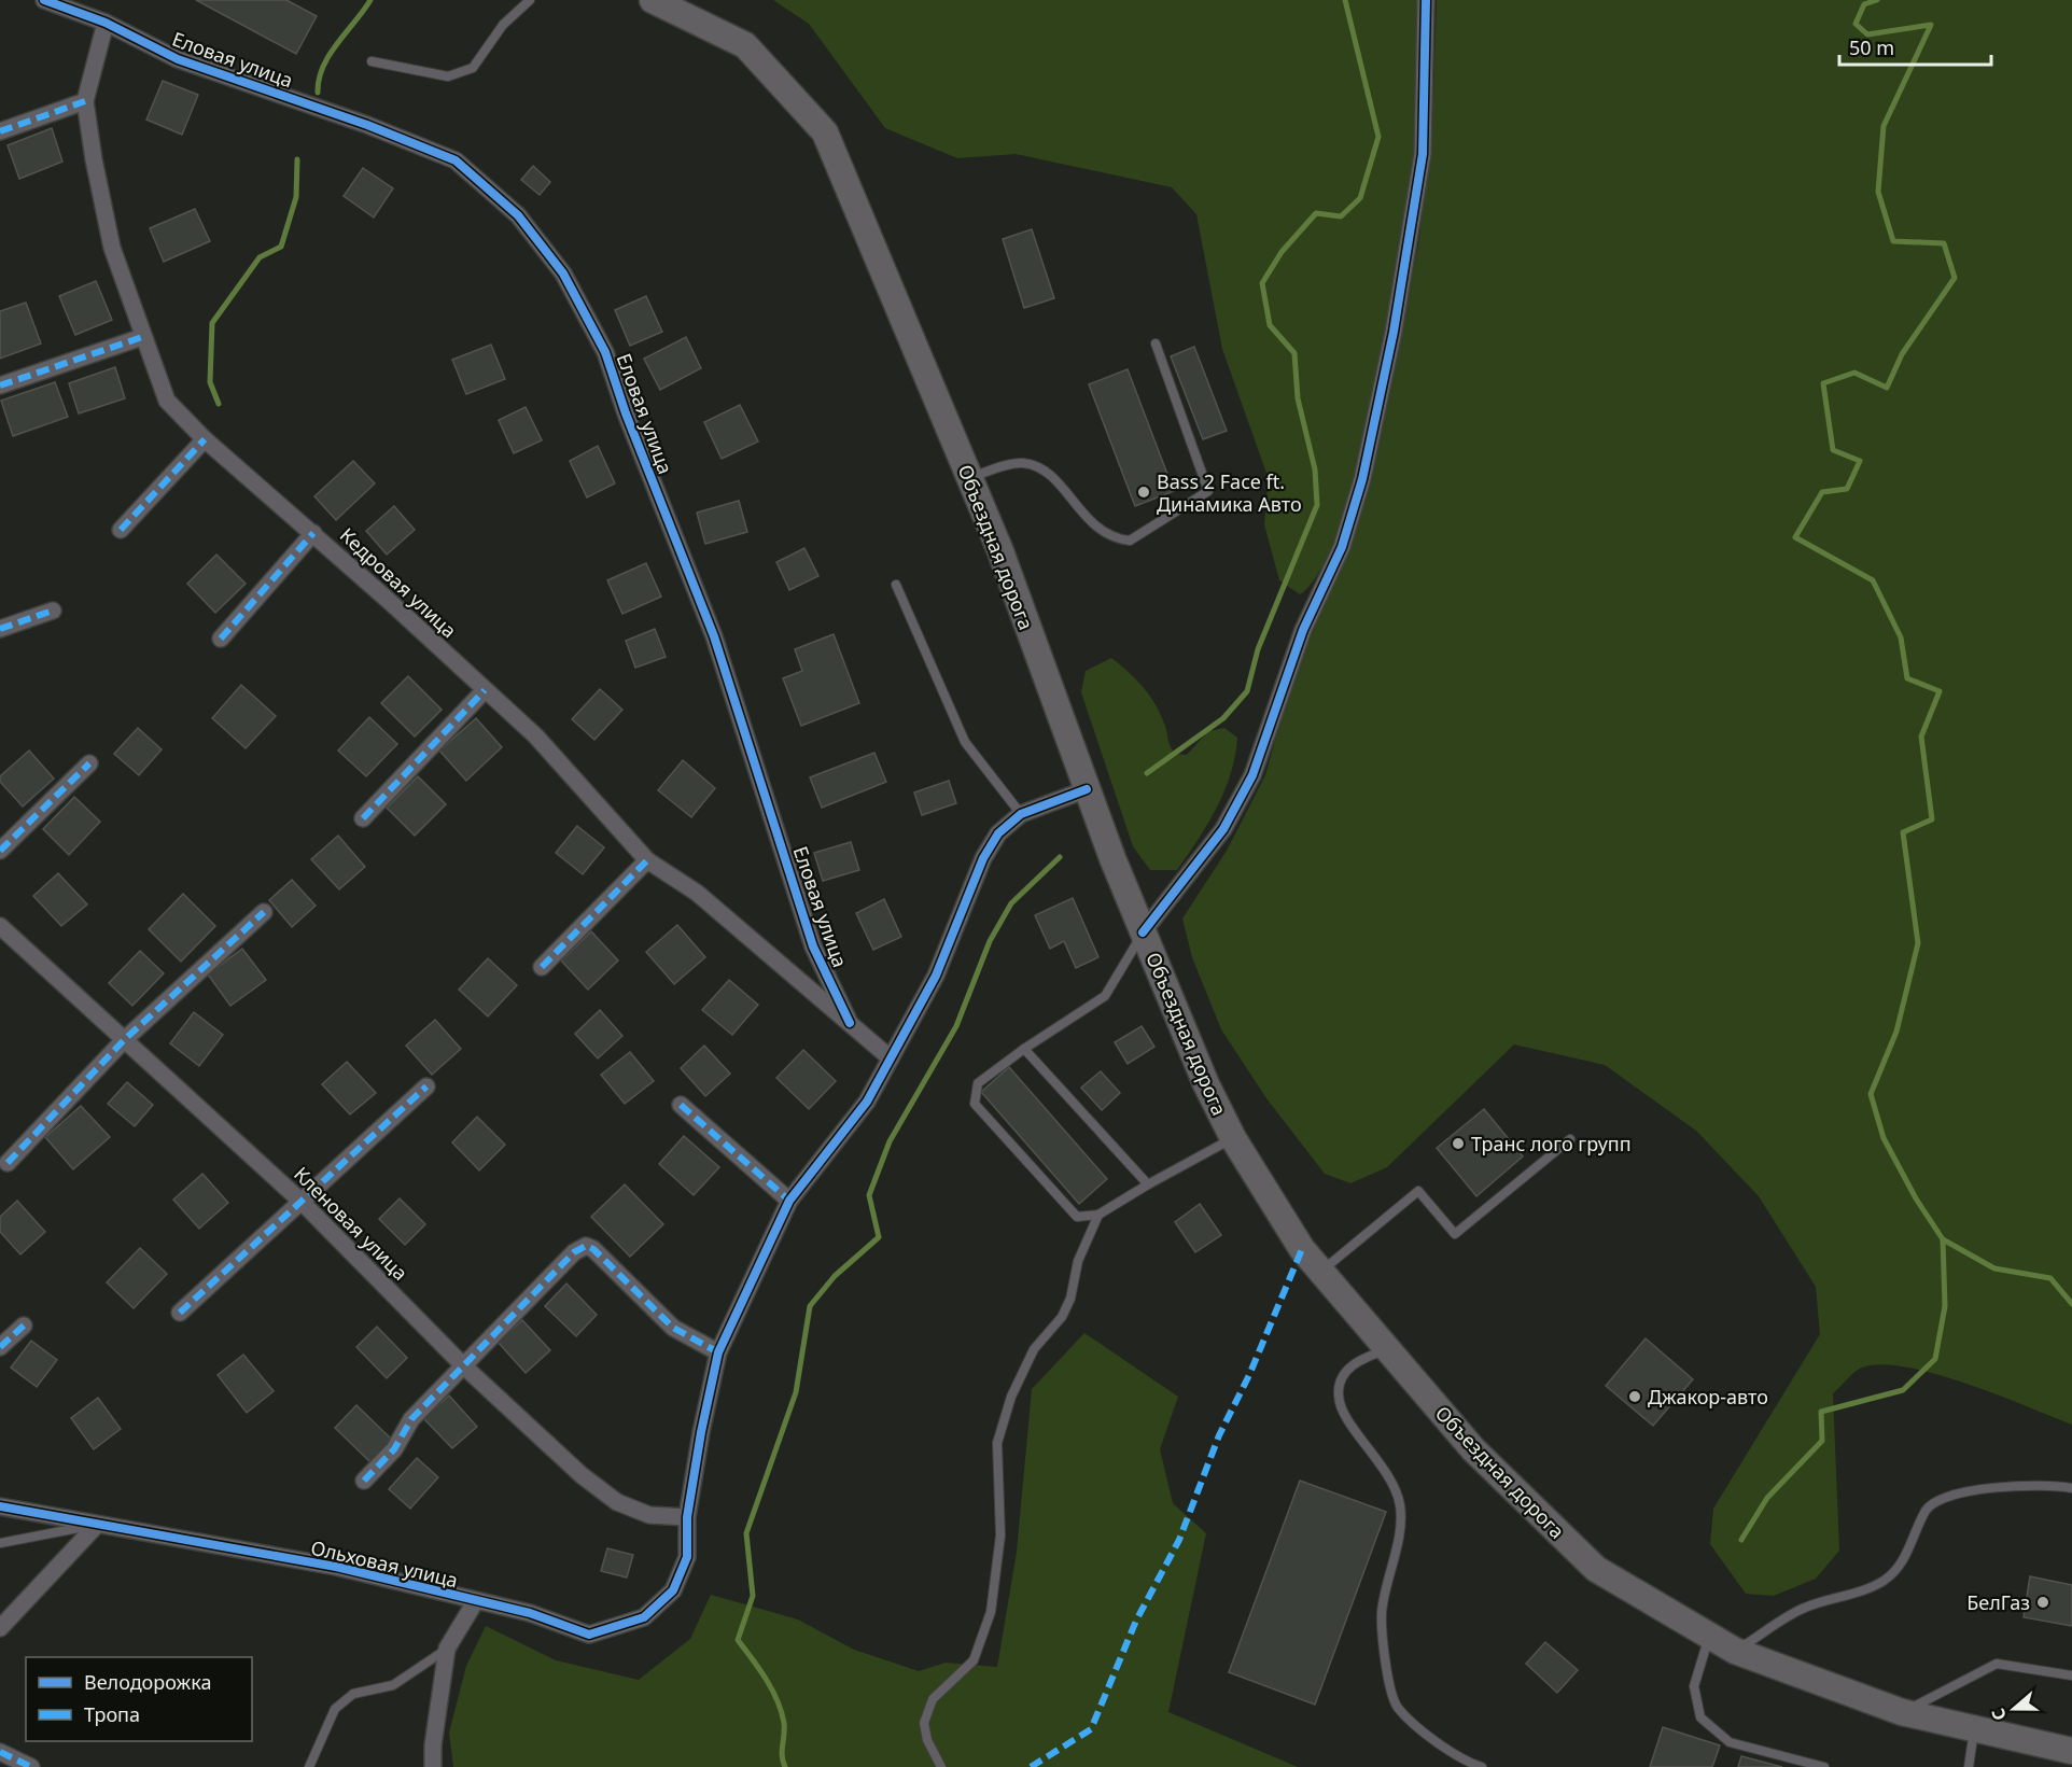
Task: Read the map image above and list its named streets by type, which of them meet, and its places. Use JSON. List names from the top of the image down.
{
  "streets": {
    "main road": ["Объездная дорога"],
    "street": [
      "Еловая улица",
      "Кедровая улица",
      "Кленовая улица",
      "Ольховая улица"
    ]
  },
  "crossings": [
    ["Еловая улица", "Кедровая улица"],
    ["Кедровая улица", "Ольховая улица"],
    ["Кленовая улица", "Ольховая улица"]
  ],
  "places": [
    "Bass 2 Face ft. Динамика Авто",
    "Транс лого групп",
    "Джакор-авто",
    "БелГаз"
  ],
  "legend": ["Велодорожка", "Тропа"],
  "scale_bar": "50 m",
  "north": "left"
}
